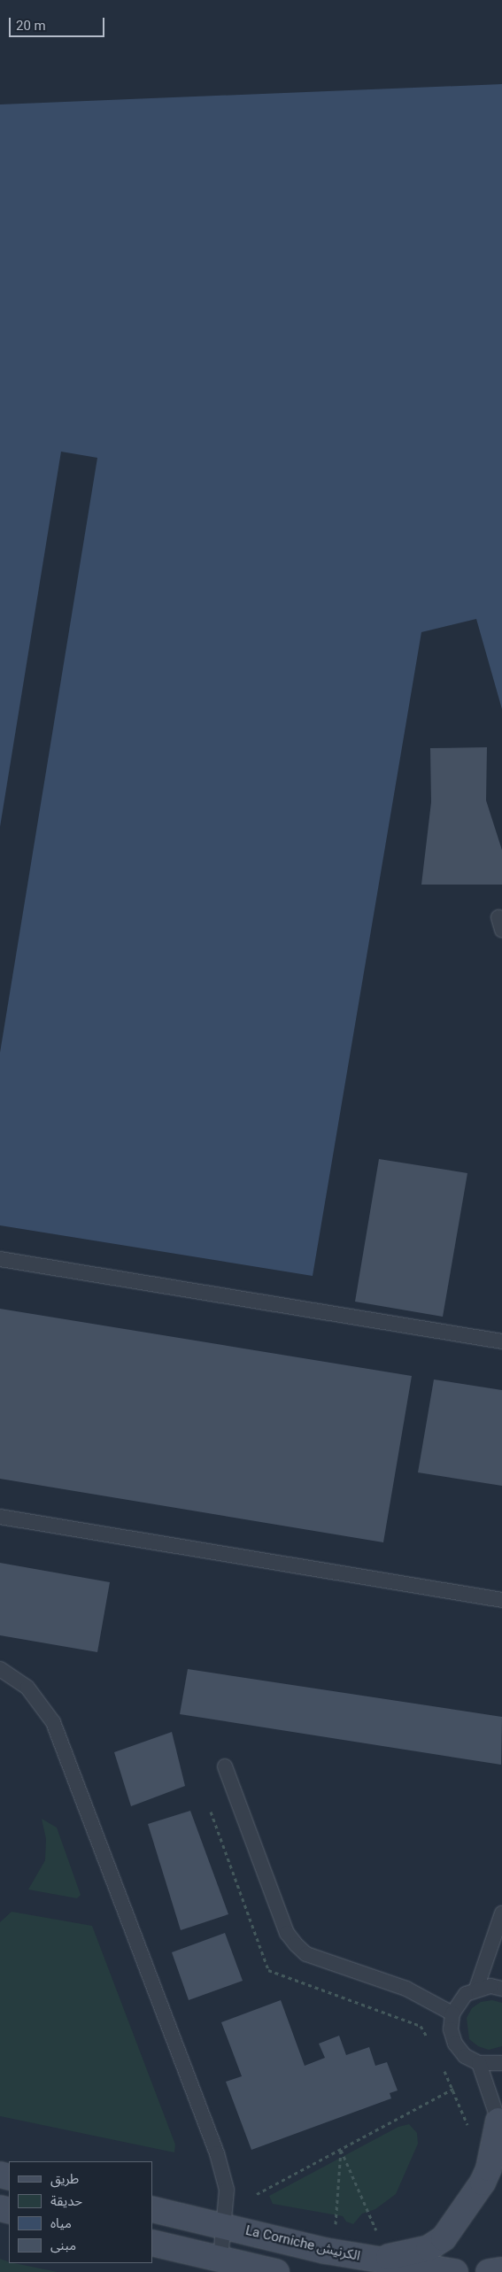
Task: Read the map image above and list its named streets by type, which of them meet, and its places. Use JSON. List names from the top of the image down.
{
  "streets": {
    "main road": ["La Corniche الكرنيش"]
  },
  "legend": [
    "طريق",
    "حديقة",
    "مياه",
    "مبنى"
  ],
  "scale_bar": "20 m"
}
